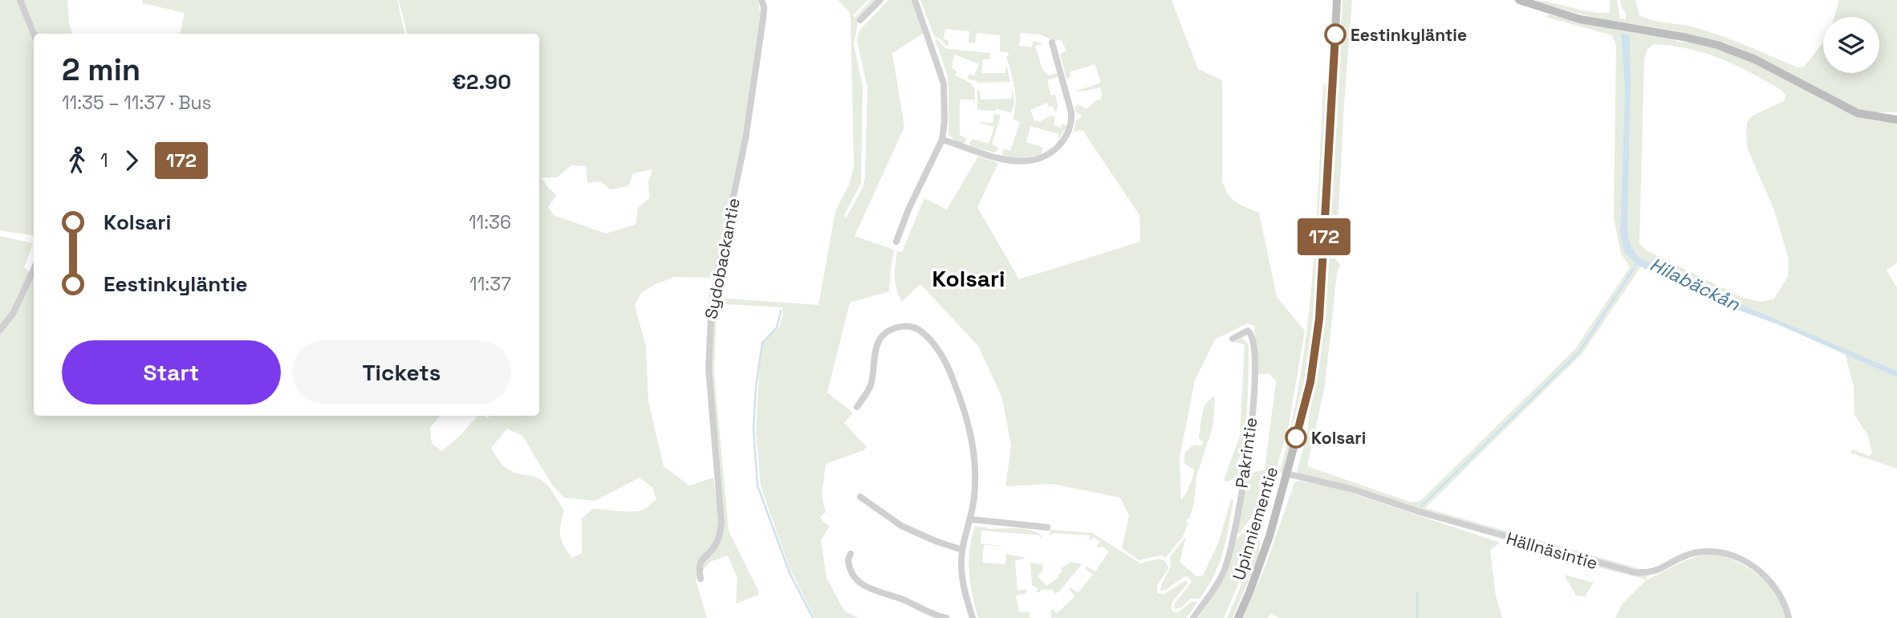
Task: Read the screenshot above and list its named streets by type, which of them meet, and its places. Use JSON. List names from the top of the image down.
{
  "streets": {
    "main road": ["Upinniementie"],
    "street": ["Sydobackantie", "Pakrintie", "Hällnäsintie"]
  },
  "crossings": [
    ["Upinniementie", "Hällnäsintie"]
  ],
  "districts": ["Kolsari"],
  "water": ["Hilabäckån"],
  "places": ["Eestinkyläntie", "Kolsari"],
  "lines": ["bus line 172"],
  "page": {
    "on_map": "172",
    "heading": ["2 min", "11:35 – 11:37 · Bus", "€2.90"],
    "legs": ["1", "172"],
    "list": [
      {
        "name": "Kolsari",
        "value": "11:36"
      },
      {
        "name": "Eestinkyläntie",
        "value": "11:37"
      }
    ],
    "buttons": ["Start", "Tickets"]
  }
}
